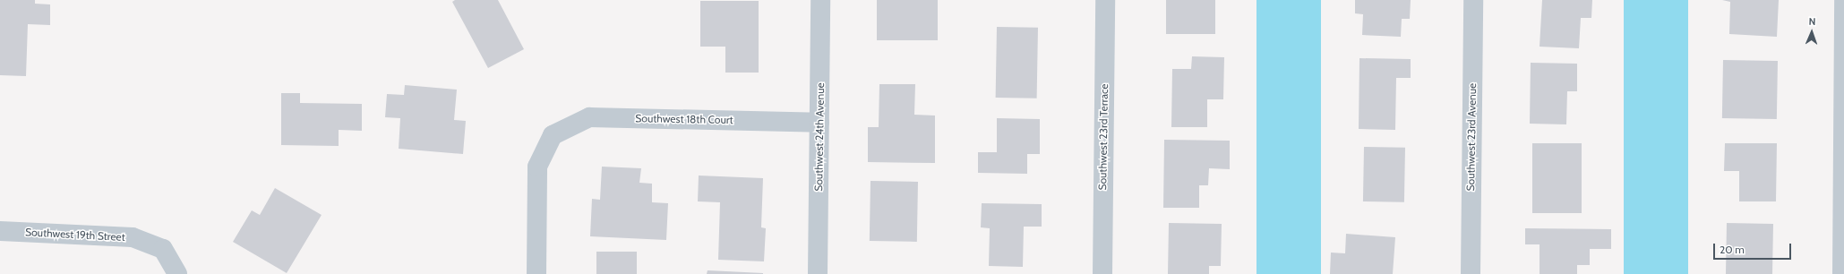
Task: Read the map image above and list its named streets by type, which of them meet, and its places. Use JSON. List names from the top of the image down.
{
  "streets": {
    "street": [
      "Southwest 18th Court",
      "Southwest 24th Avenue",
      "Southwest 23rd Terrace",
      "Southwest 23rd Avenue",
      "Southwest 19th Street"
    ]
  },
  "crossings": [
    ["Southwest 18th Court", "Southwest 24th Avenue"]
  ],
  "scale_bar": "20 m",
  "north": "top"
}
